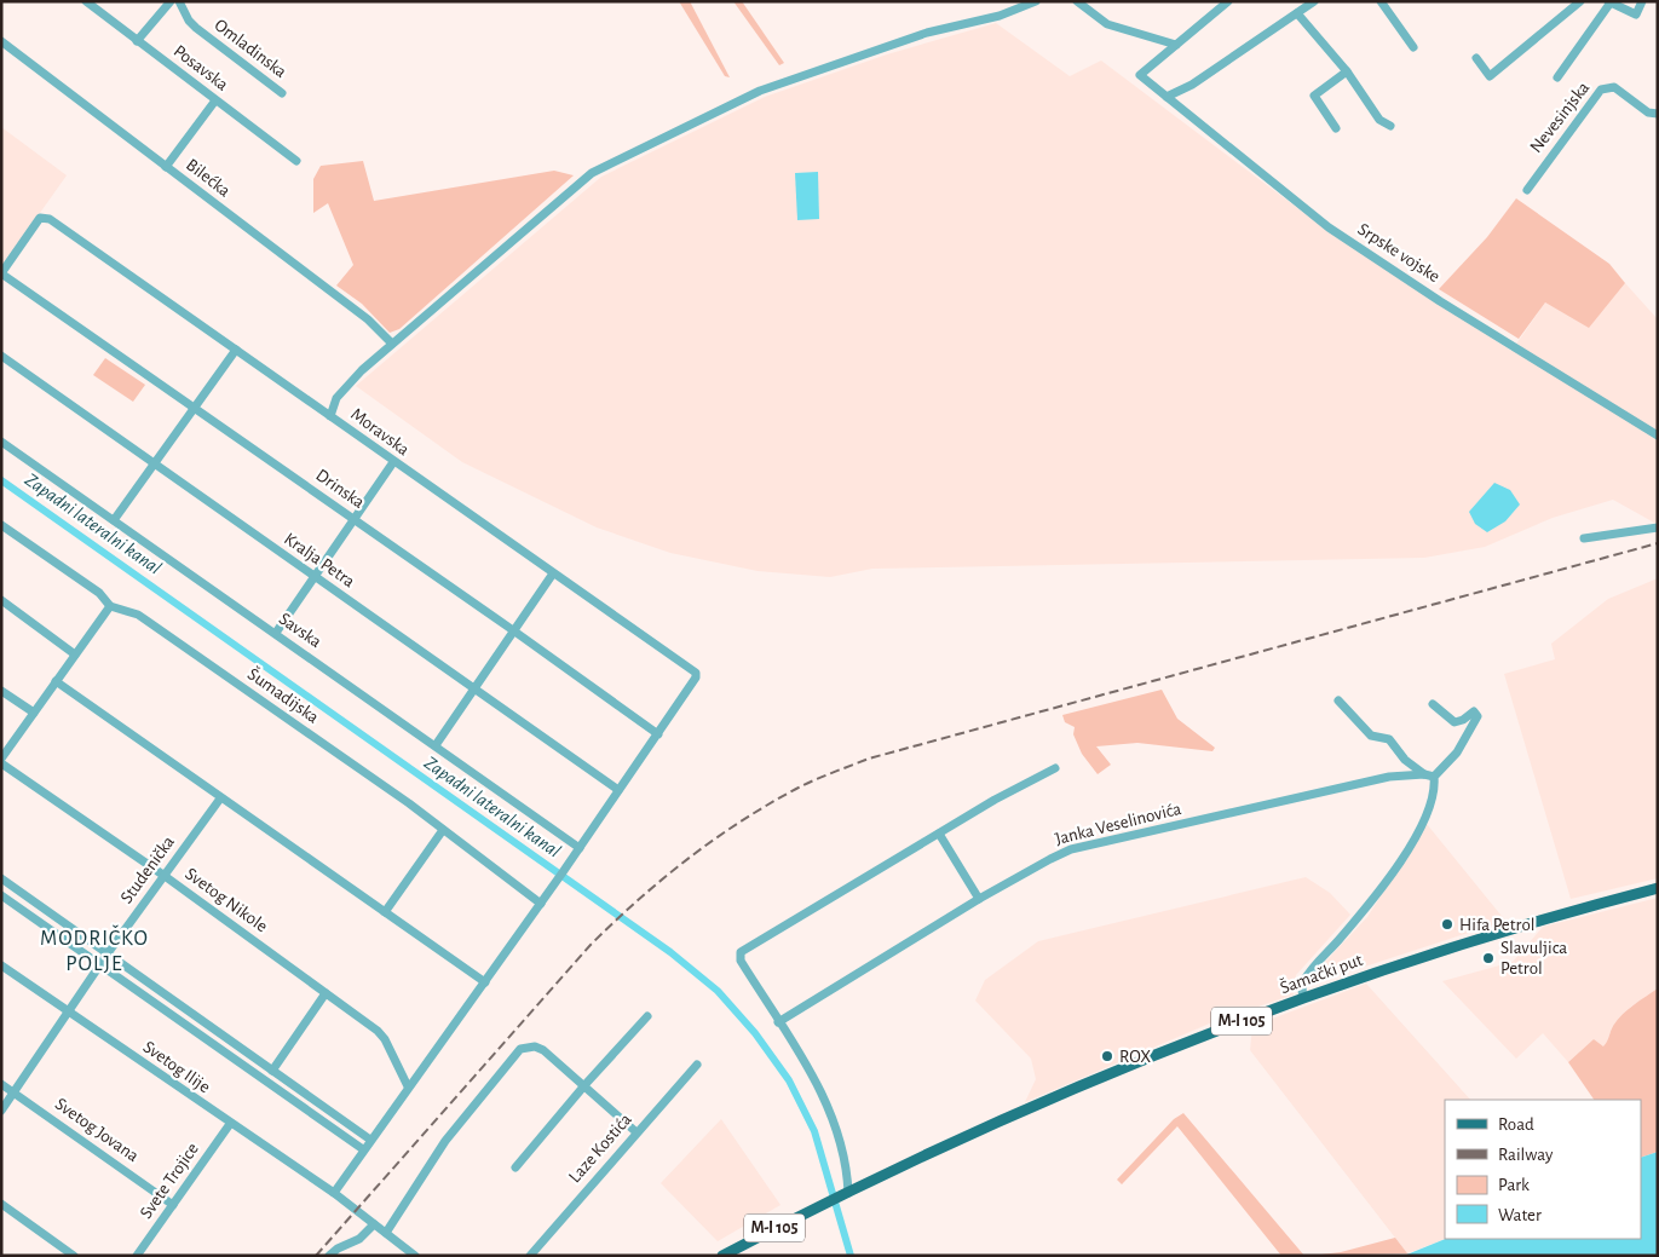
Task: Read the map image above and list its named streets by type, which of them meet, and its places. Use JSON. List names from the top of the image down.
{
  "streets": {
    "main road": ["Šamački put", "M-I 105"],
    "street": [
      "Omladinska",
      "Posavska",
      "Nevesinjska",
      "Bilećka",
      "Srpske vojske",
      "Moravska",
      "Drinska",
      "Kralja Petra",
      "Savska",
      "Šumadijska",
      "Janka Veselinovića",
      "Studenička",
      "Svetog Nikole",
      "Svetog Ilije",
      "Svetog Jovana",
      "Laze Kostića",
      "Svete Trojice"
    ]
  },
  "crossings": [
    ["Moravska", "Drinska"],
    ["Studenička", "Svetog Nikole"],
    ["Studenička", "Svetog Ilije"],
    ["Studenička", "Svetog Jovana"],
    ["Šamački put", "M-I 105"],
    ["Svetog Ilije", "Svete Trojice"],
    ["Svetog Jovana", "Svete Trojice"]
  ],
  "districts": ["MODRIČKO POLJE"],
  "water": ["Zapadni lateralni kanal"],
  "places": ["Hifa Petrol", "Slavuljica Petrol", "ROX"],
  "legend": [
    "Road",
    "Railway",
    "Park",
    "Water"
  ]
}
